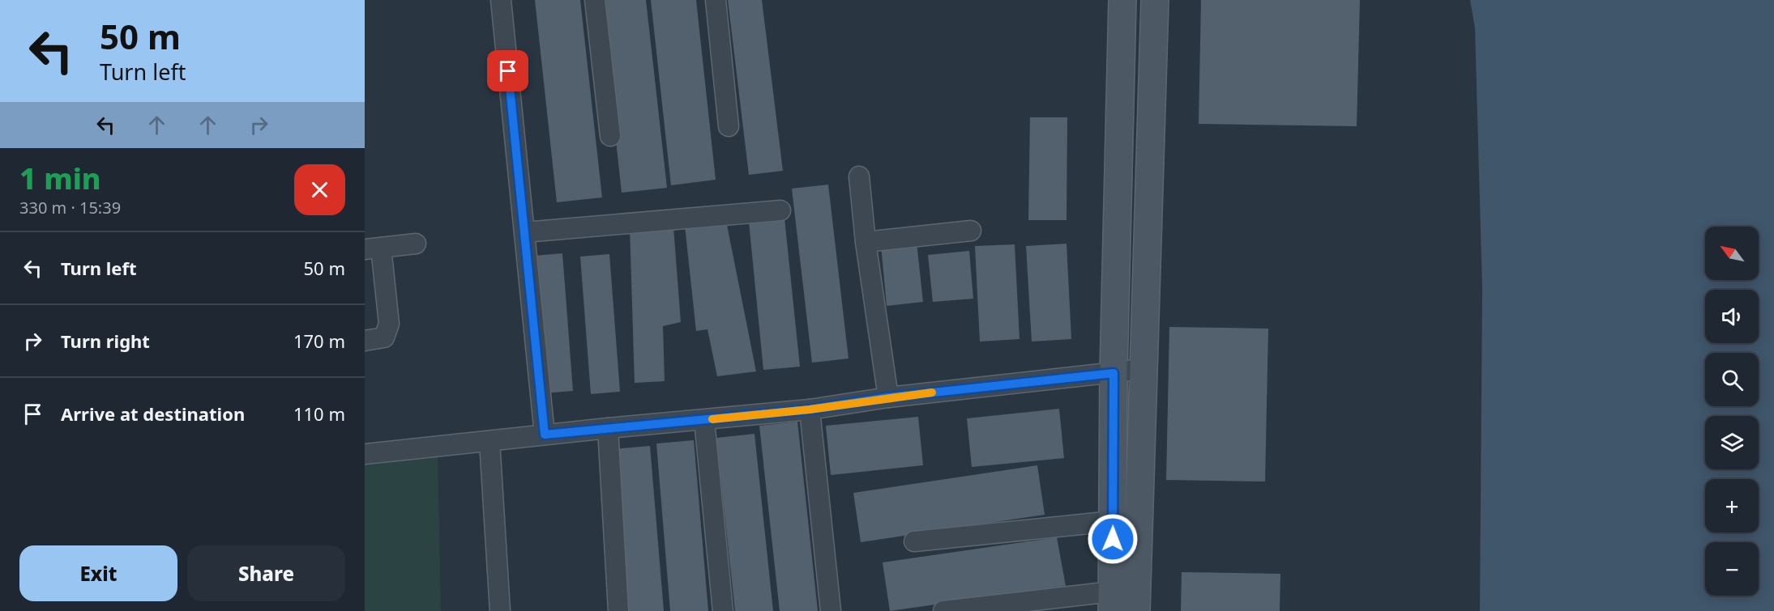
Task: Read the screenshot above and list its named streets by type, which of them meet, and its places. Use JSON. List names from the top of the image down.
{
  "north": "top left",
  "page": {
    "turn": ["50 m", "Turn left"],
    "heading": ["1 min", "330 m · 15:39"],
    "map_buttons": ["+", "−"],
    "list": [
      {
        "name": "Turn left",
        "value": "50 m"
      },
      {
        "name": "Turn right",
        "value": "170 m"
      },
      {
        "name": "Arrive at destination",
        "value": "110 m"
      }
    ],
    "buttons": ["Exit", "Share"]
  }
}
